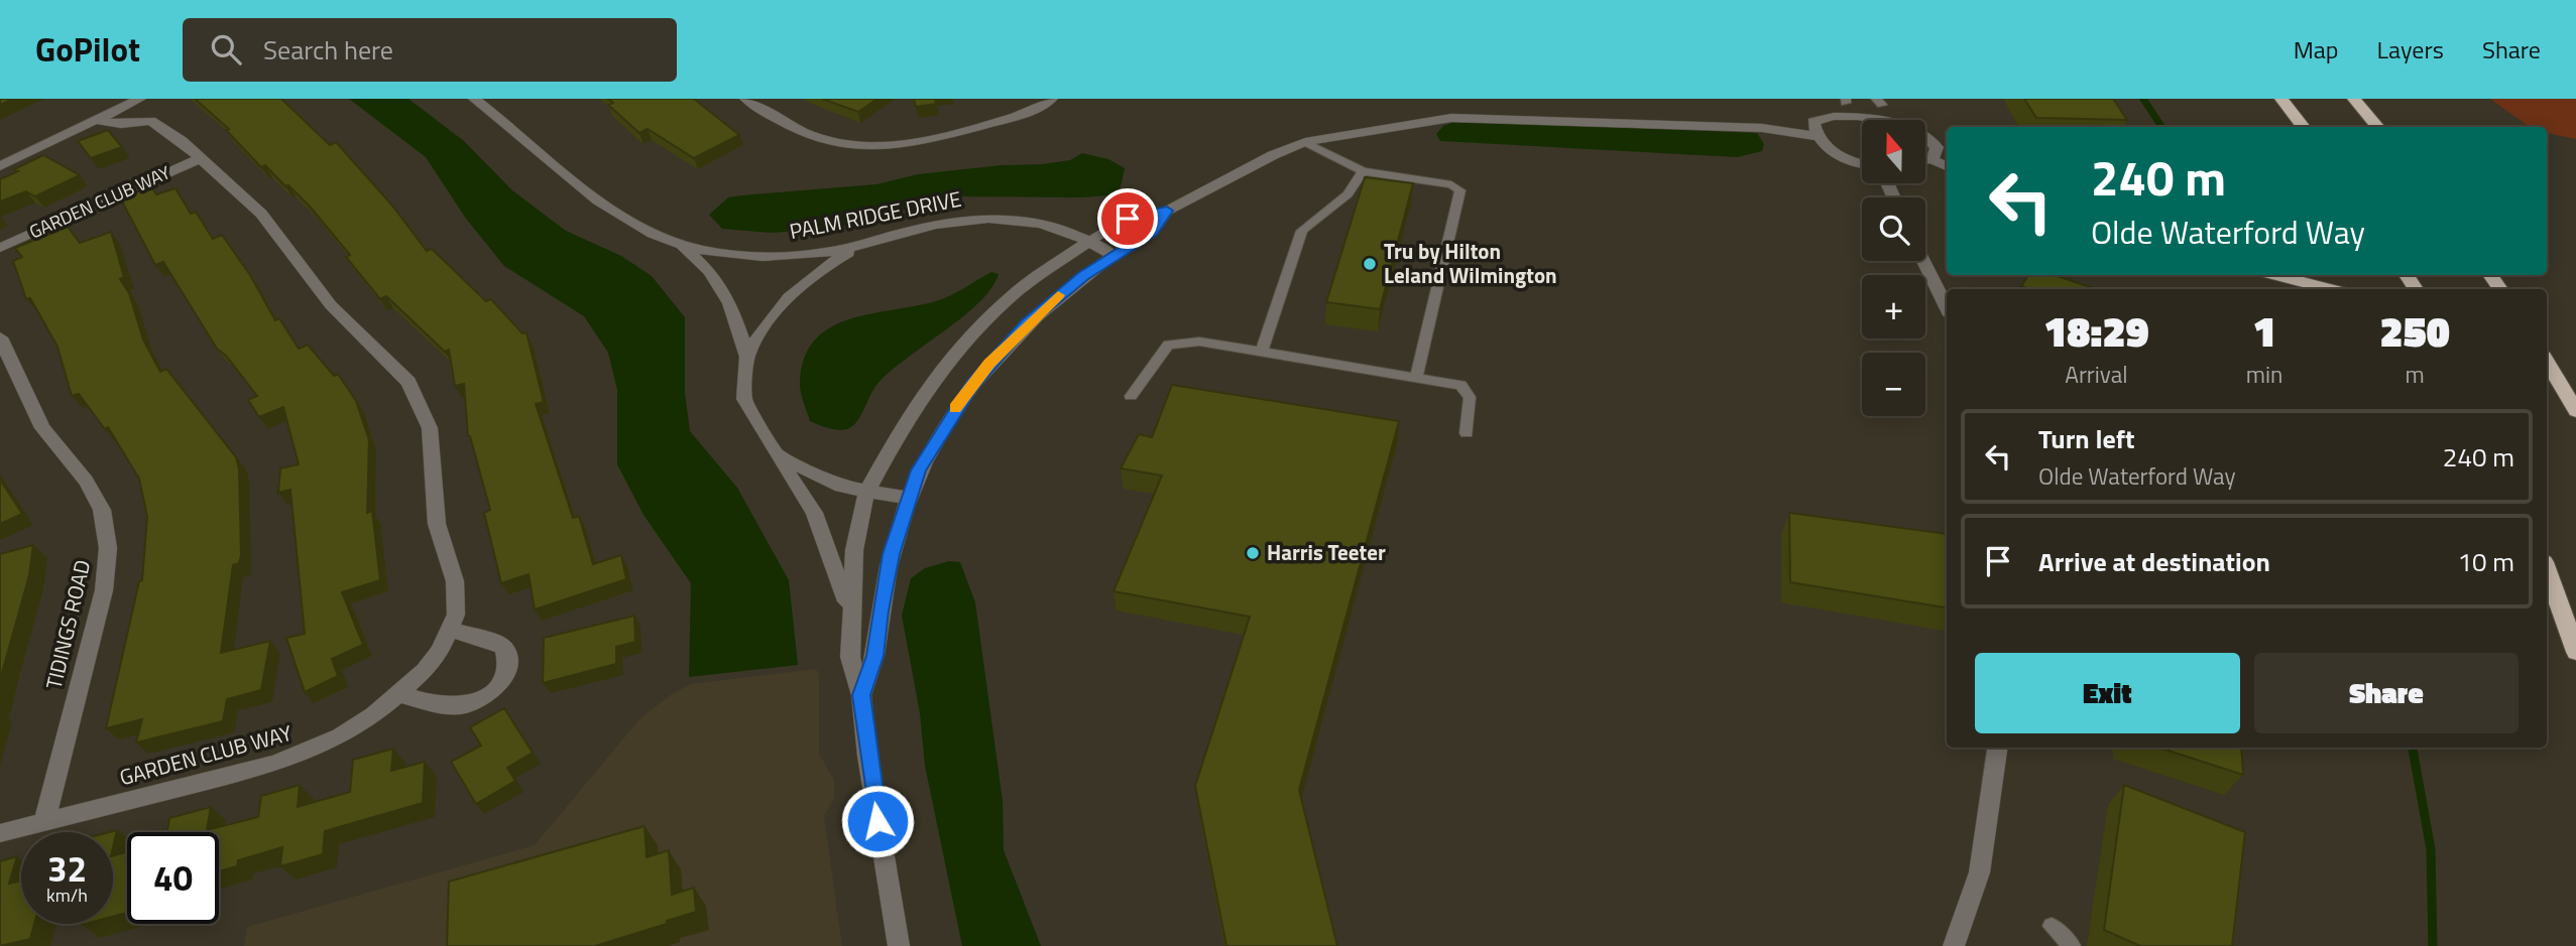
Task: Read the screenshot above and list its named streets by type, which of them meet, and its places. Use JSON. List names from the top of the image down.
{
  "streets": {
    "street": ["GARDEN CLUB WAY", "PALM RIDGE DRIVE", "TIDINGS ROAD"]
  },
  "crossings": [
    ["GARDEN CLUB WAY", "TIDINGS ROAD"]
  ],
  "places": ["Tru by Hilton Leland Wilmington", "Harris Teeter"],
  "north": "top",
  "page": {
    "header": "GoPilot",
    "search": "Search here",
    "nav": ["Map", "Layers", "Share"],
    "map_buttons": ["+", "−"],
    "turn": ["240 m", "Olde Waterford Way"],
    "eta": [
      "18:29",
      "Arrival",
      "1",
      "min",
      "250",
      "m"
    ],
    "list": [
      {
        "name": "Turn left",
        "note": "Olde Waterford Way",
        "value": "240 m"
      },
      {
        "name": "Arrive at destination",
        "value": "10 m"
      }
    ],
    "buttons": ["Exit", "Share"],
    "speed": "32 km/h",
    "limit": "40"
  }
}
